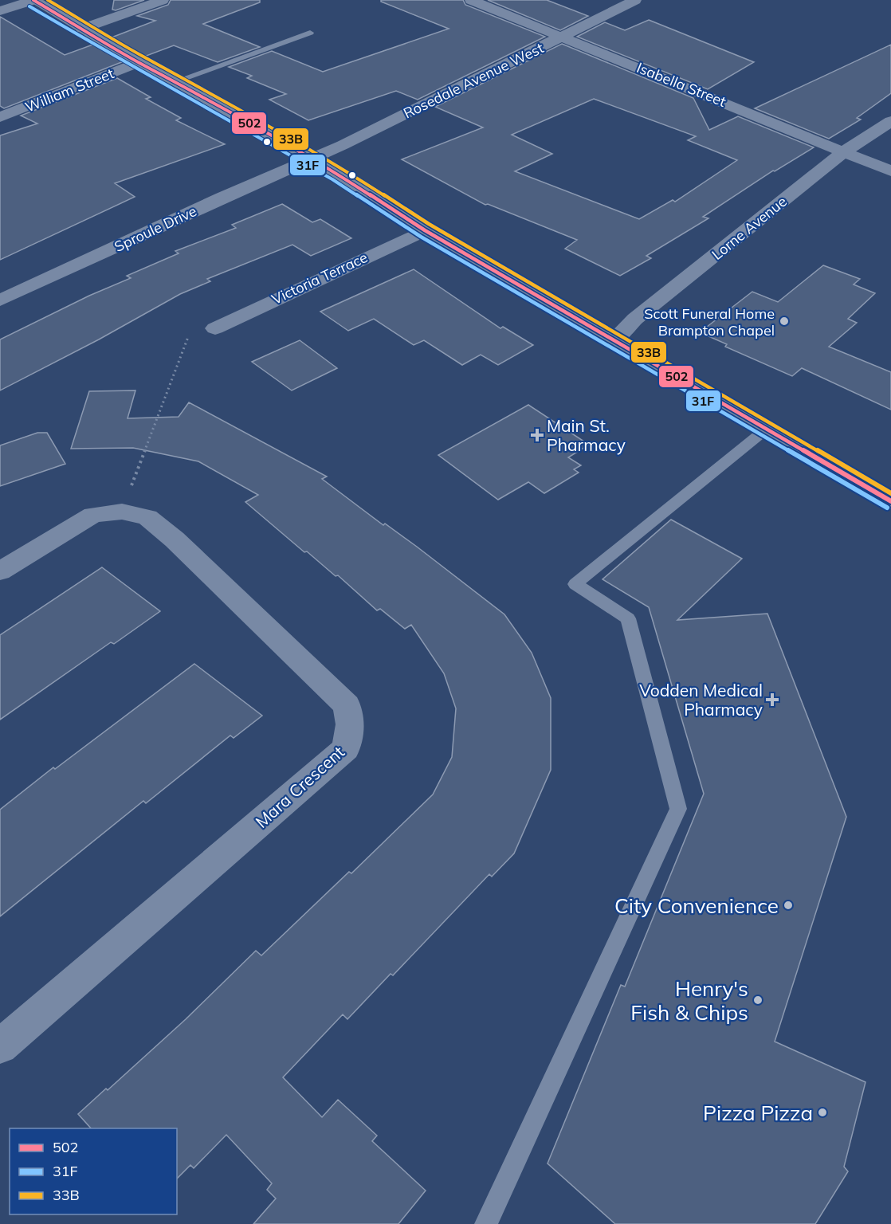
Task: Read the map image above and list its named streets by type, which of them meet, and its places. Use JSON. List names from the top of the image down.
{
  "streets": {
    "street": [
      "Rosedale Avenue West",
      "Isabella Street",
      "William Street",
      "Lorne Avenue",
      "Sproule Drive",
      "Victoria Terrace",
      "Mara Crescent"
    ]
  },
  "crossings": [
    ["Rosedale Avenue West", "Isabella Street"],
    ["Rosedale Avenue West", "Sproule Drive"],
    ["Isabella Street", "Lorne Avenue"]
  ],
  "places": {
    "other": [
      "Scott Funeral Home Brampton Chapel",
      "City Convenience",
      "Henry's Fish & Chips",
      "Pizza Pizza"
    ],
    "health": ["Main St. Pharmacy", "Vodden Medical Pharmacy"]
  },
  "lines": ["transit line 502", "transit line 33B", "transit line 31F"],
  "legend": ["502", "31F", "33B"]
}
